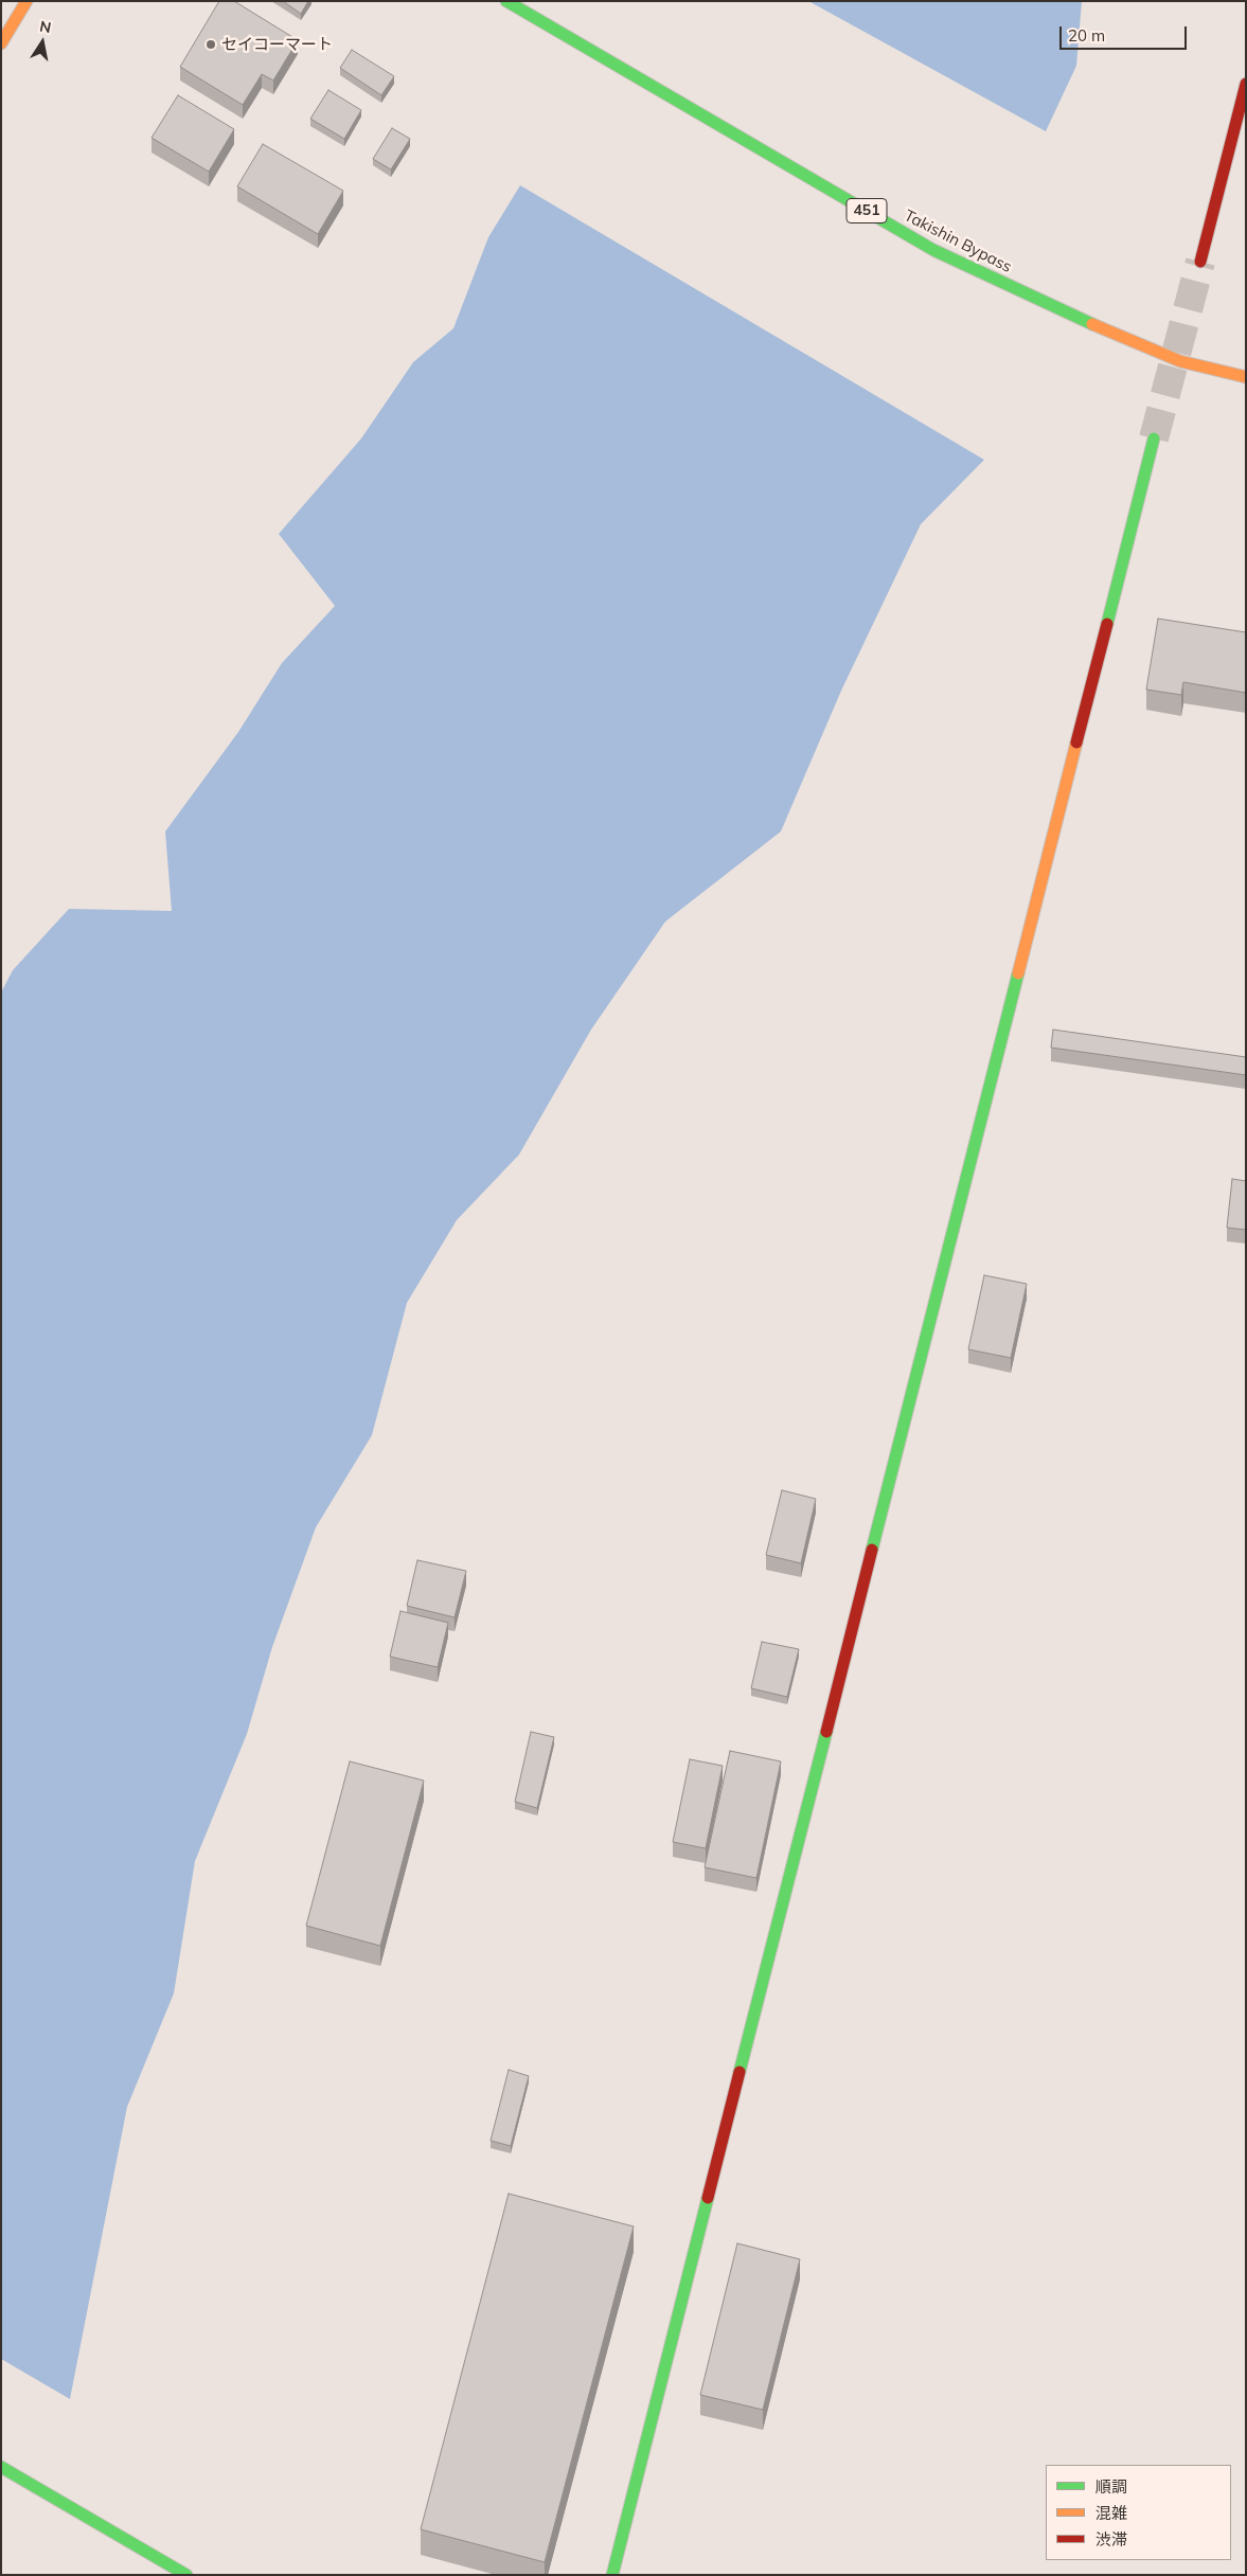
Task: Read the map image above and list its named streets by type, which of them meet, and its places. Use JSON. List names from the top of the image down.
{
  "streets": {
    "main road": ["451", "Takishin Bypass"]
  },
  "places": ["セイコーマート"],
  "legend": ["順調", "混雑", "渋滞"],
  "scale_bar": "20 m",
  "north": "top"
}
